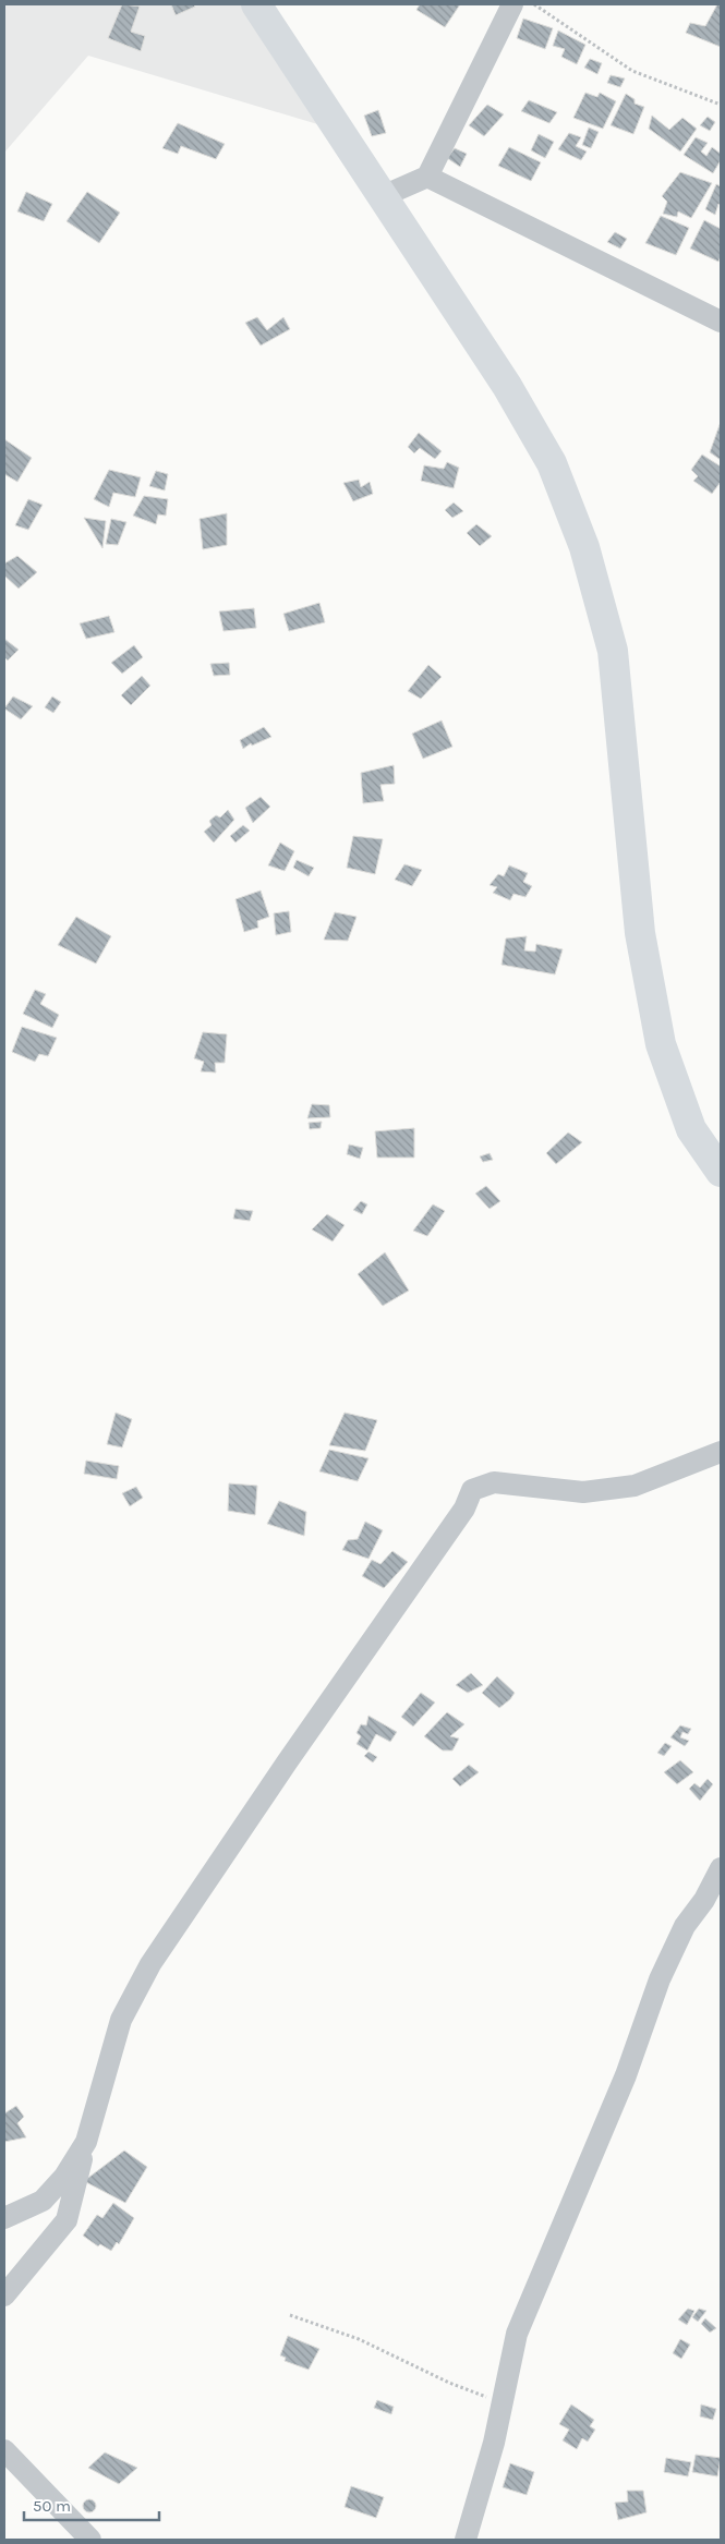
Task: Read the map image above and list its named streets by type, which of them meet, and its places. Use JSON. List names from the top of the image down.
{
  "scale_bar": "50 m"
}
